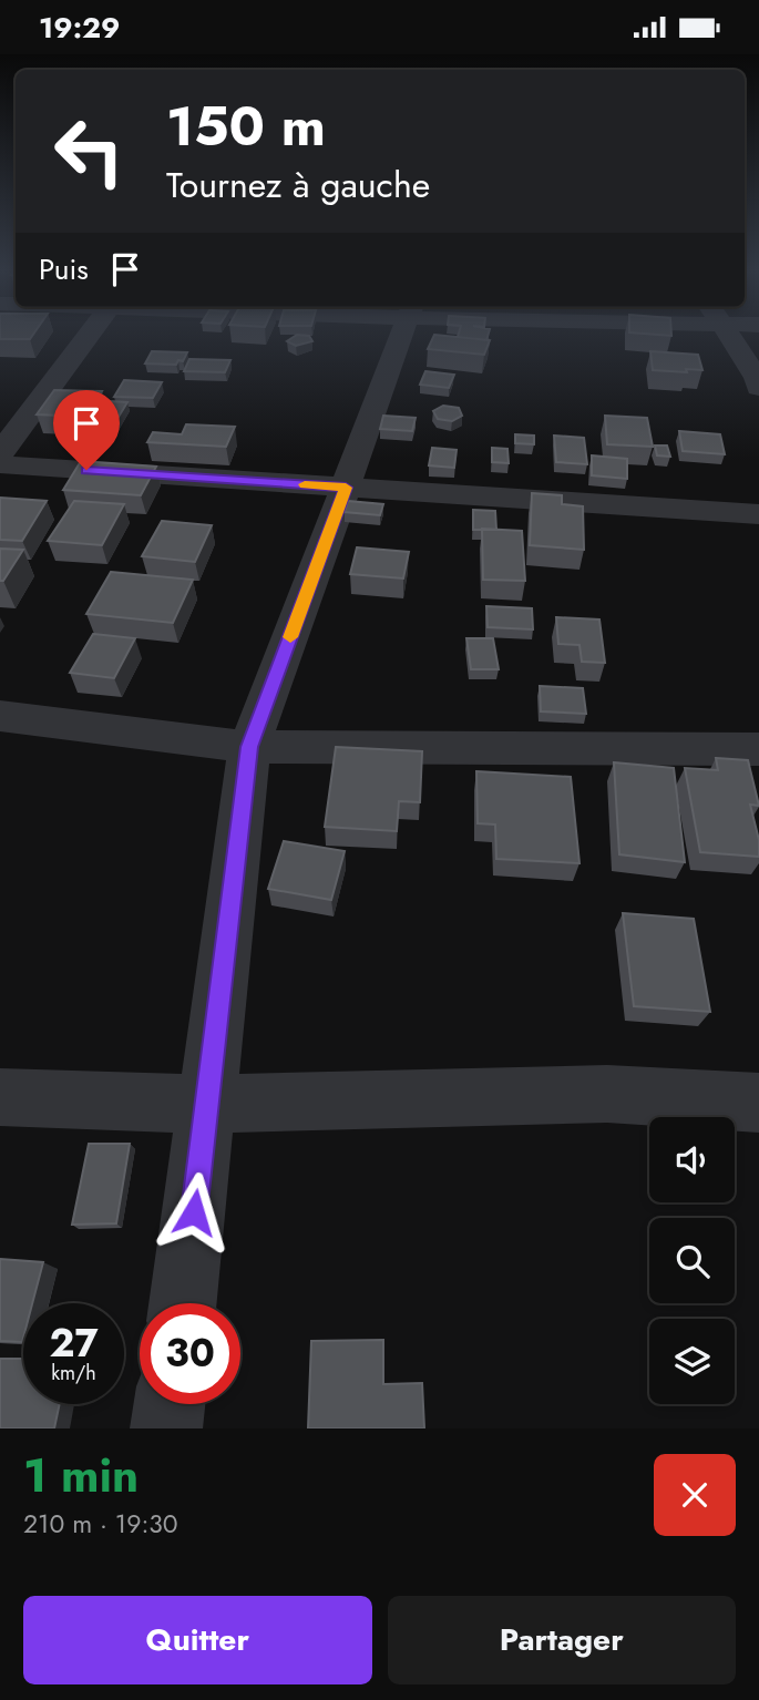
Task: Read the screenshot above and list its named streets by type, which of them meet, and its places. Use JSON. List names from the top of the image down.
{
  "page": {
    "status": "19:29",
    "turn": ["150 m", "Tournez à gauche"],
    "then": "Puis",
    "speed": "27 km/h",
    "limit": "30",
    "heading": ["1 min", "210 m · 19:30"],
    "buttons": ["Quitter", "Partager"]
  }
}
